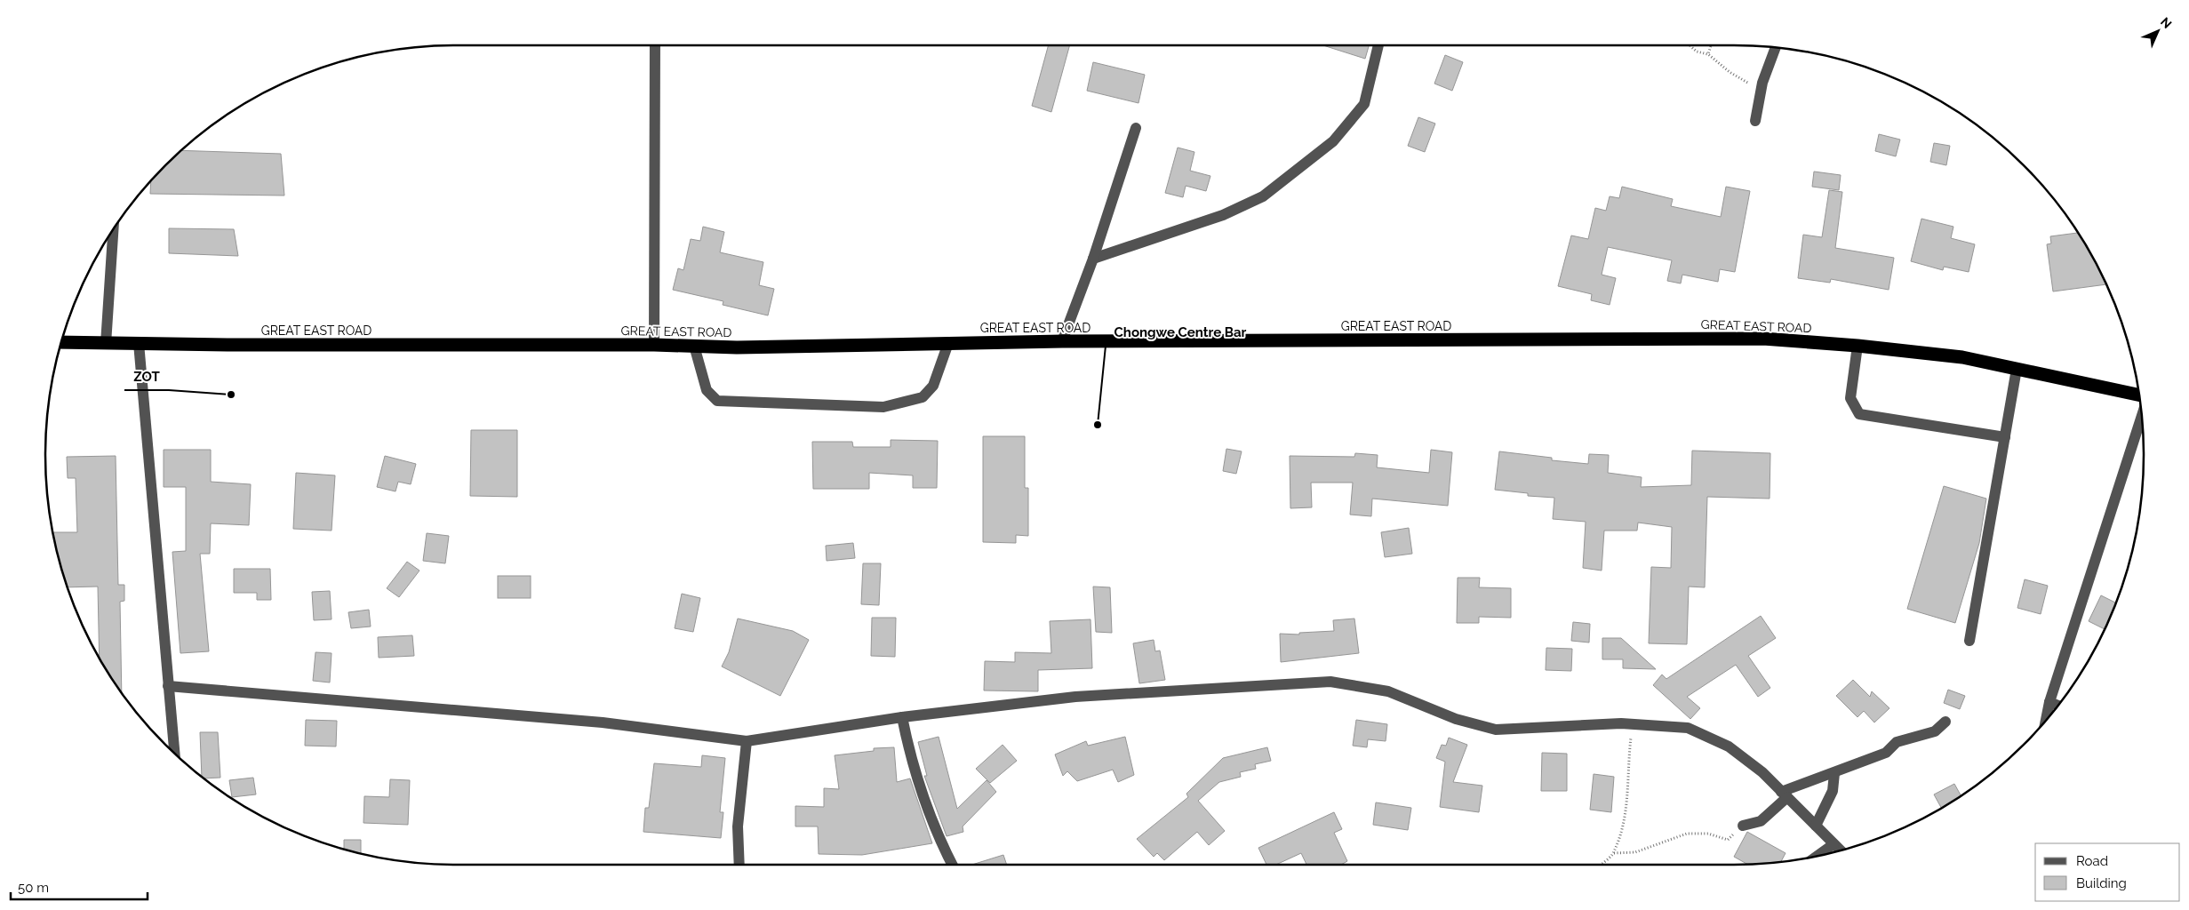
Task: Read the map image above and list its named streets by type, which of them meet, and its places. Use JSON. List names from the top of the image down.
{
  "streets": {
    "highway": ["GREAT EAST ROAD"]
  },
  "places": ["ZOT", "Chongwe Centre Bar"],
  "legend": ["Road", "Building"],
  "scale_bar": "50 m",
  "north": "top right"
}
